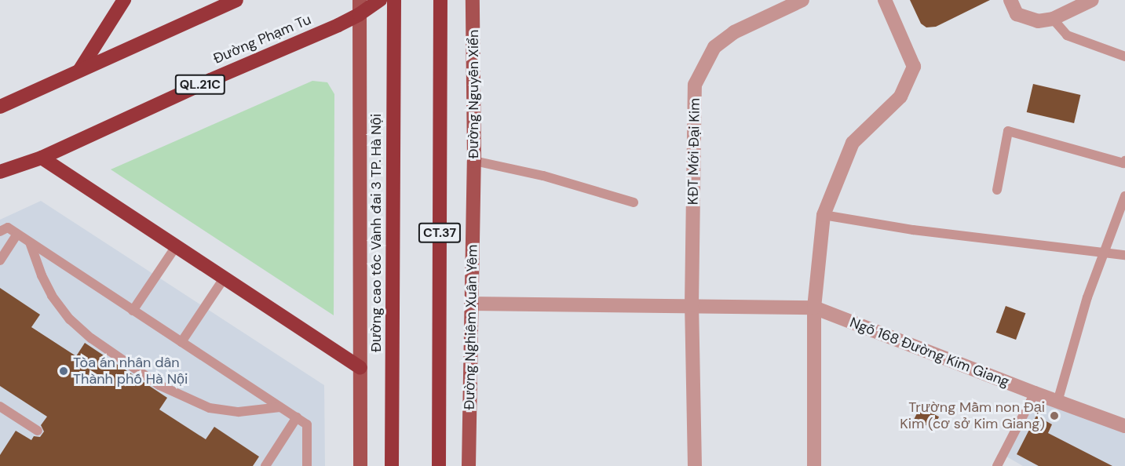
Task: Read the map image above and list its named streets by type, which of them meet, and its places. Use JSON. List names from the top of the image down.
{
  "streets": {
    "highway": [
      "Đường Phạm Tu",
      "QL.21C",
      "Đường cao tốc Vành đai 3 TP. Hà Nội",
      "CT.37"
    ],
    "main road": ["Đường Nguyễn Xiển", "Đường Nghiêm Xuân Yêm"],
    "street": ["KĐT Mới Đại Kim", "Ngõ 168 Đường Kim Giang"]
  },
  "crossings": [
    ["Đường Nguyễn Xiển", "Đường Nghiêm Xuân Yêm"]
  ],
  "places": ["Tòa án nhân dân Thành phố Hà Nội", "Trường Mầm non Đại Kim (cơ sở Kim Giang)"]
}
